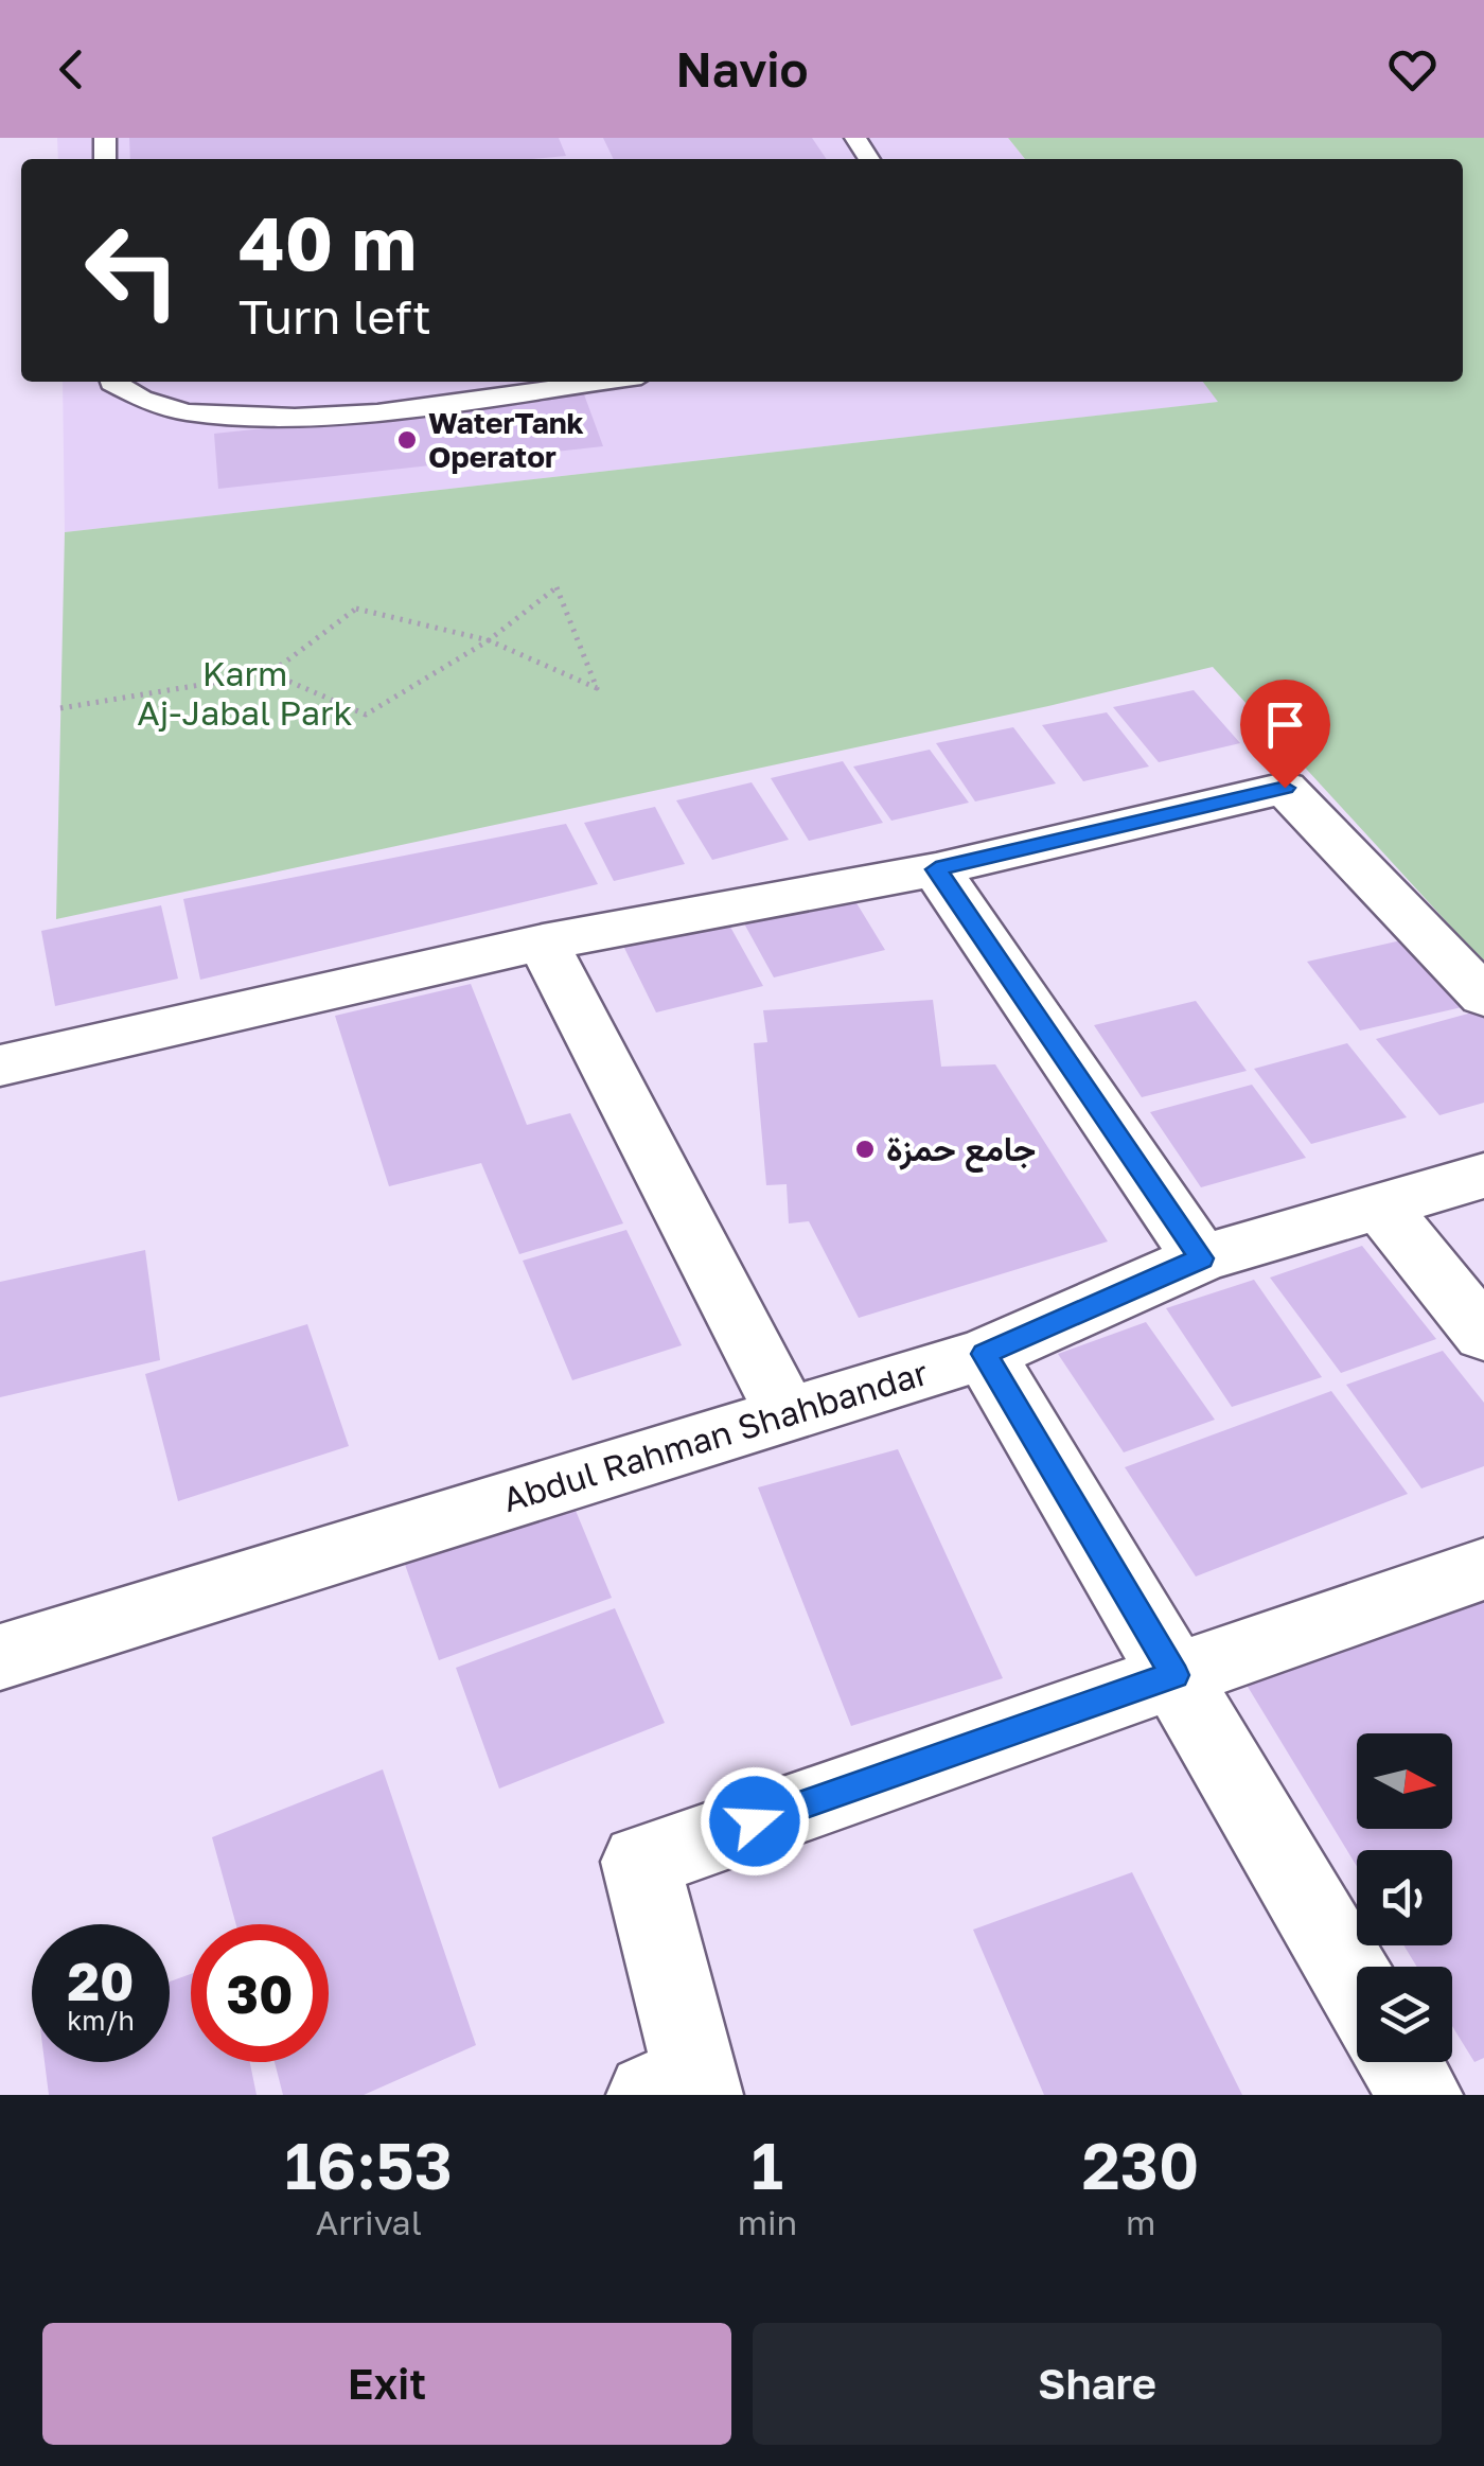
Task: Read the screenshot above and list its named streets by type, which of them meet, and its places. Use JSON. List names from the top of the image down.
{
  "streets": {
    "street": ["Abdul Rahman Shahbandar"]
  },
  "parks": ["Karm Aj-Jabal Park"],
  "places": ["WaterTank Operator", "جامع حمزة"],
  "north": "right",
  "page": {
    "header": "Navio",
    "turn": ["40 m", "Turn left"],
    "speed": "20 km/h",
    "limit": "30",
    "eta": [
      "16:53",
      "Arrival",
      "1",
      "min",
      "230",
      "m"
    ],
    "buttons": ["Exit", "Share"]
  }
}
